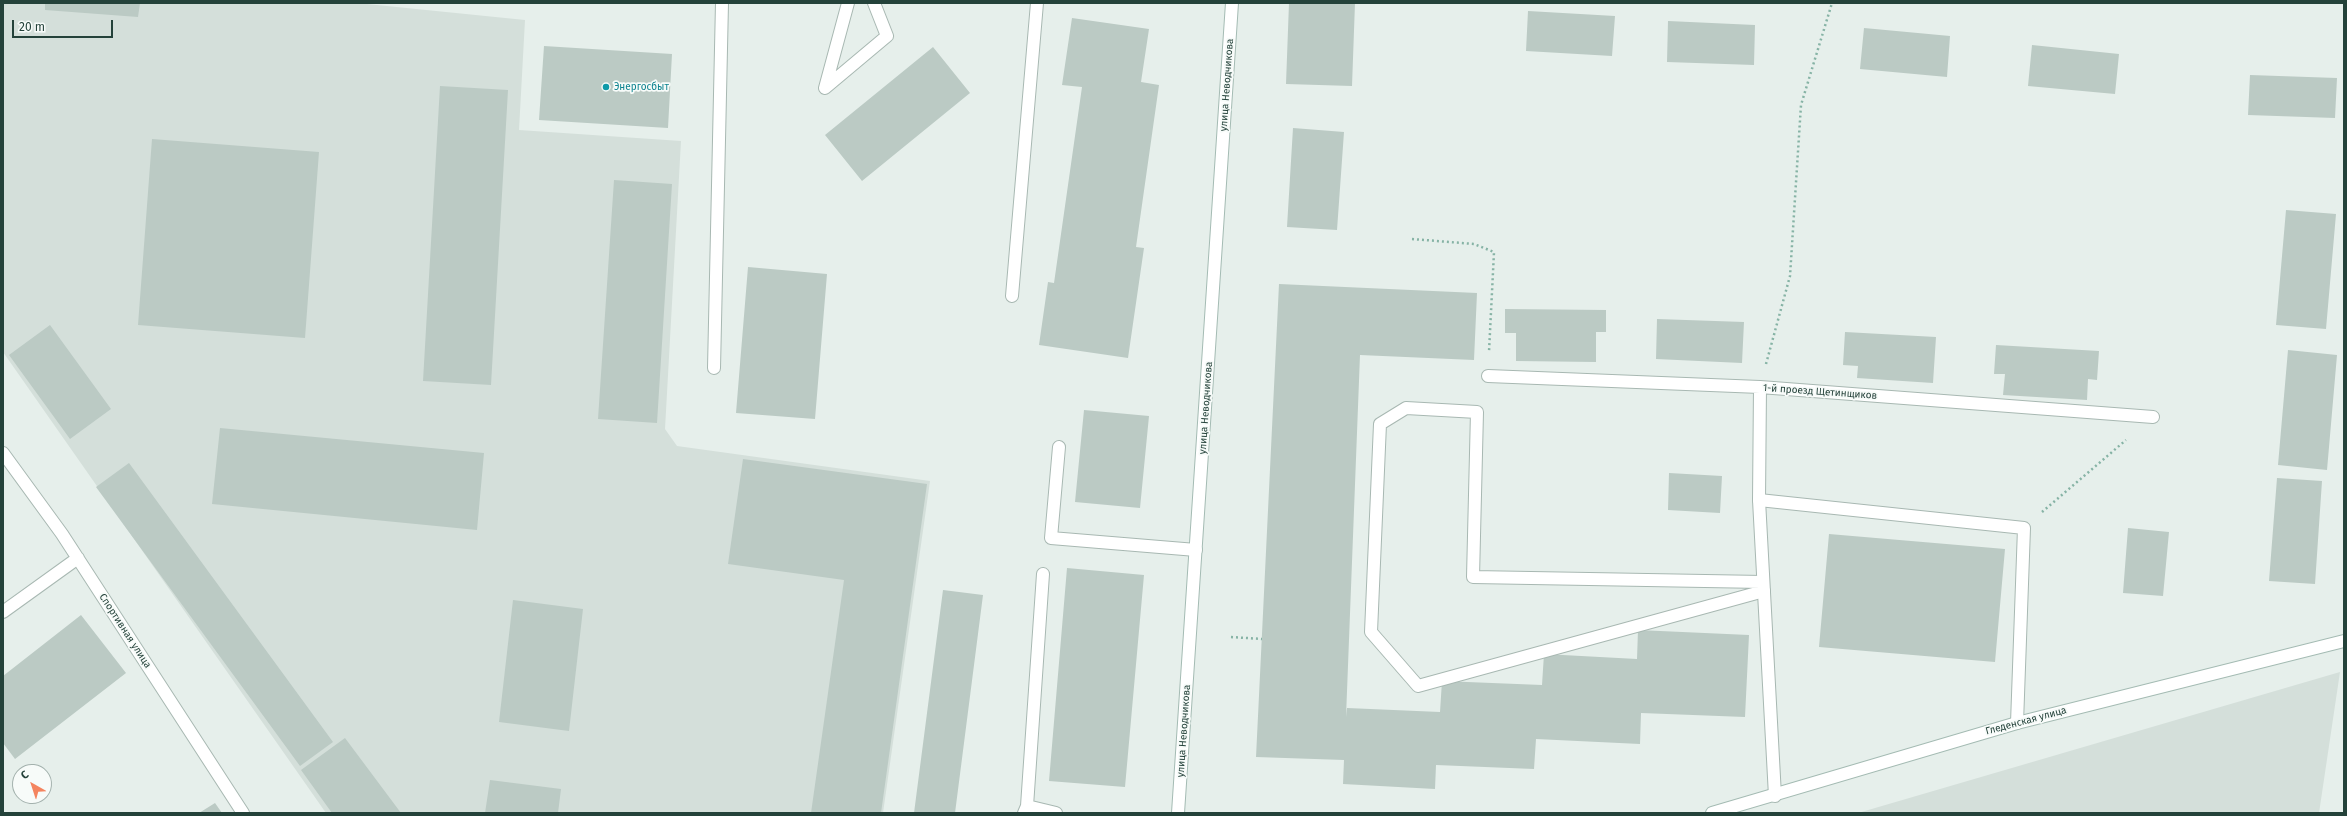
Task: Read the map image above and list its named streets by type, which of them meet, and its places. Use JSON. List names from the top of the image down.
{
  "streets": {
    "street": [
      "улица Неводчикова",
      "1-й проезд Щетинщиков",
      "Спортивная улица",
      "Гледенская улица"
    ]
  },
  "places": ["Энергосбыт"],
  "scale_bar": "20 m",
  "north": "top left"
}
